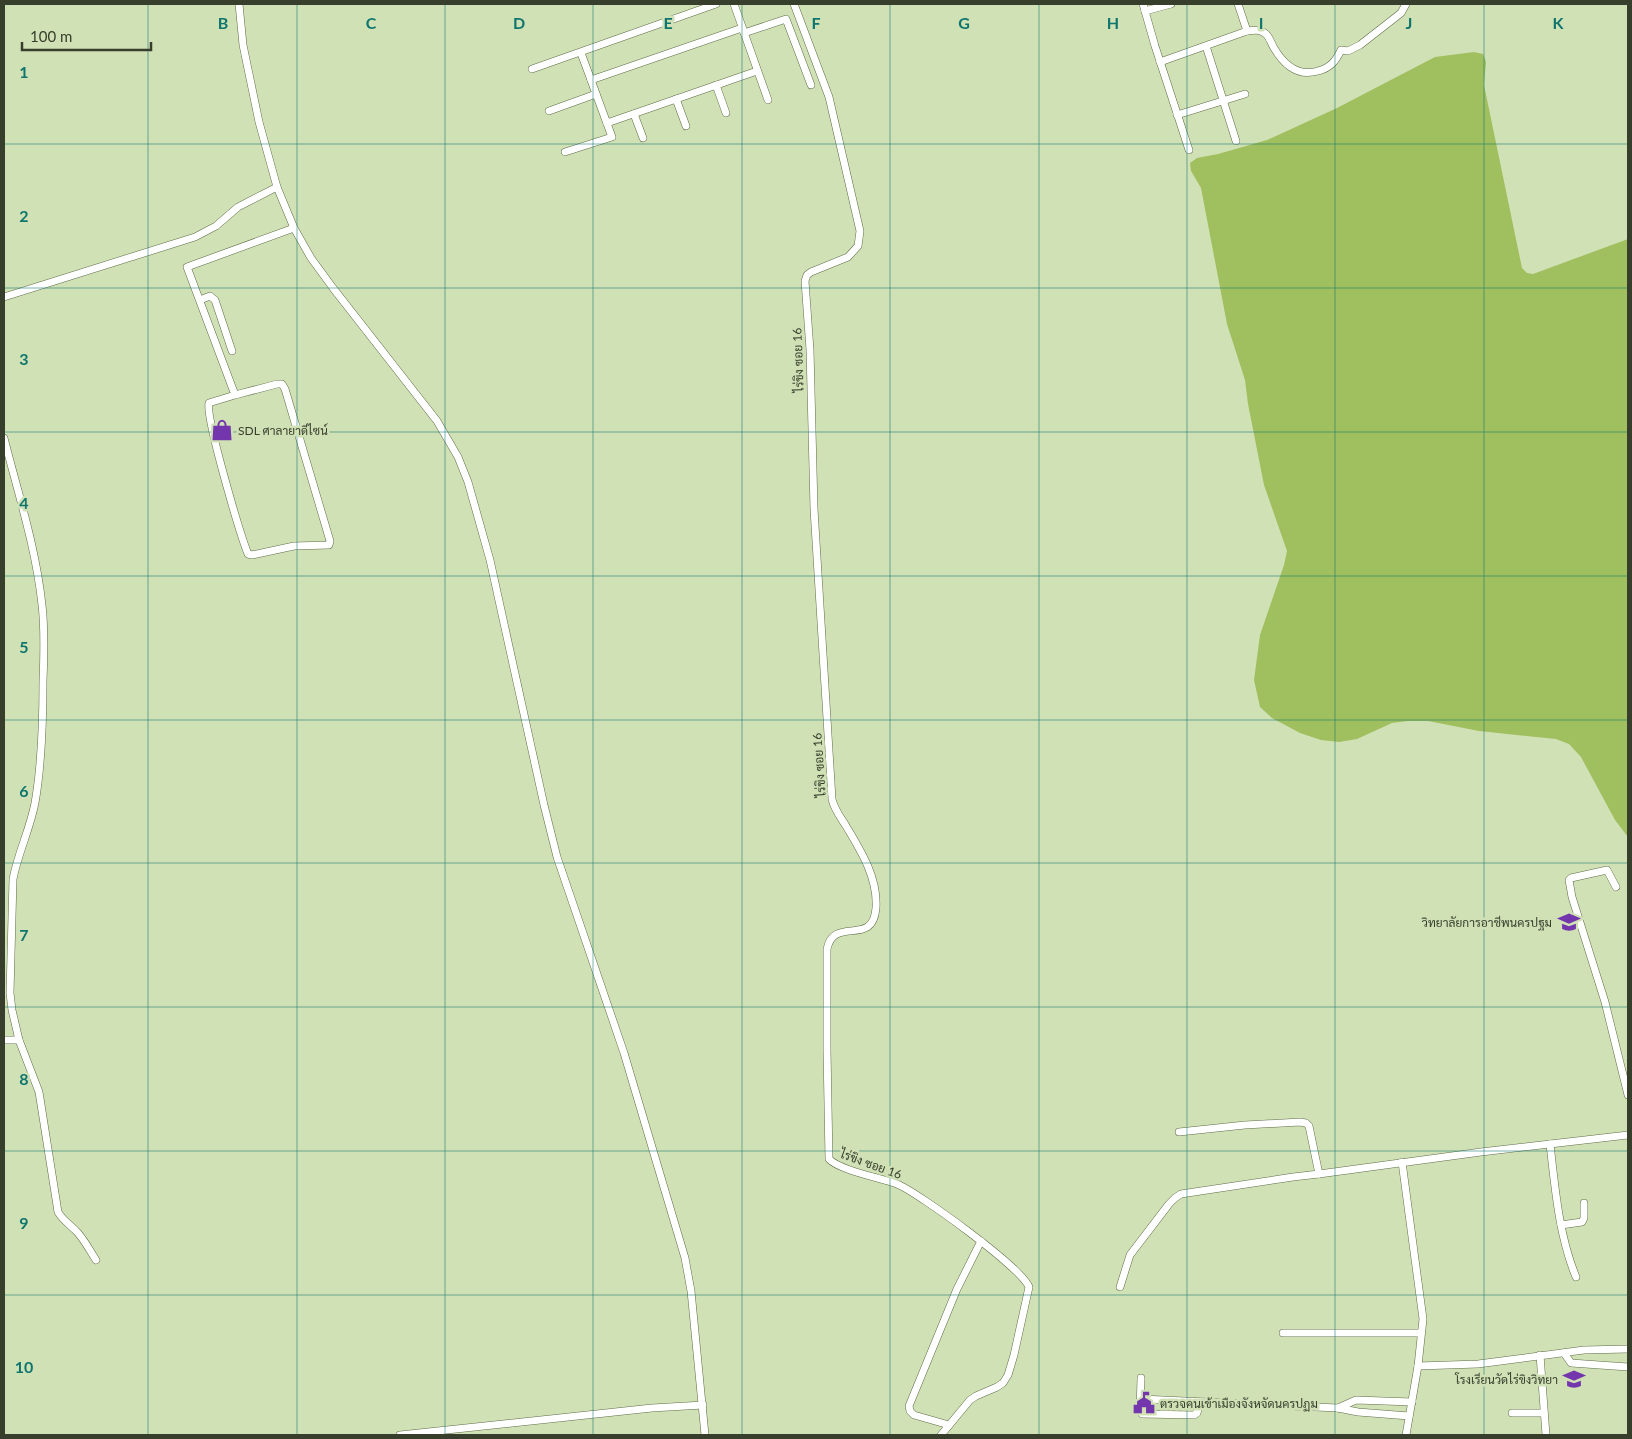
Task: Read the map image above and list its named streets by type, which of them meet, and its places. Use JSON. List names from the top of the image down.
{
  "streets": {
    "street": ["ไร่ขิง ซอย 16"]
  },
  "places": {
    "shop": ["SDL ศาลายาดีไซน์"],
    "school or university": ["วิทยาลัยการอาชีพนครปฐม", "โรงเรียนวัดไร่ขิงวิทยา"],
    "public building": ["ตรวจคนเข้าเมืองจังหจัดนครปฏม"]
  },
  "scale_bar": "100 m",
  "grid": {
    "columns": [
      "B",
      "C",
      "D",
      "E",
      "F",
      "G",
      "H",
      "I",
      "J",
      "K"
    ],
    "rows": [
      "1",
      "2",
      "3",
      "4",
      "5",
      "6",
      "7",
      "8",
      "9",
      "10"
    ]
  }
}
